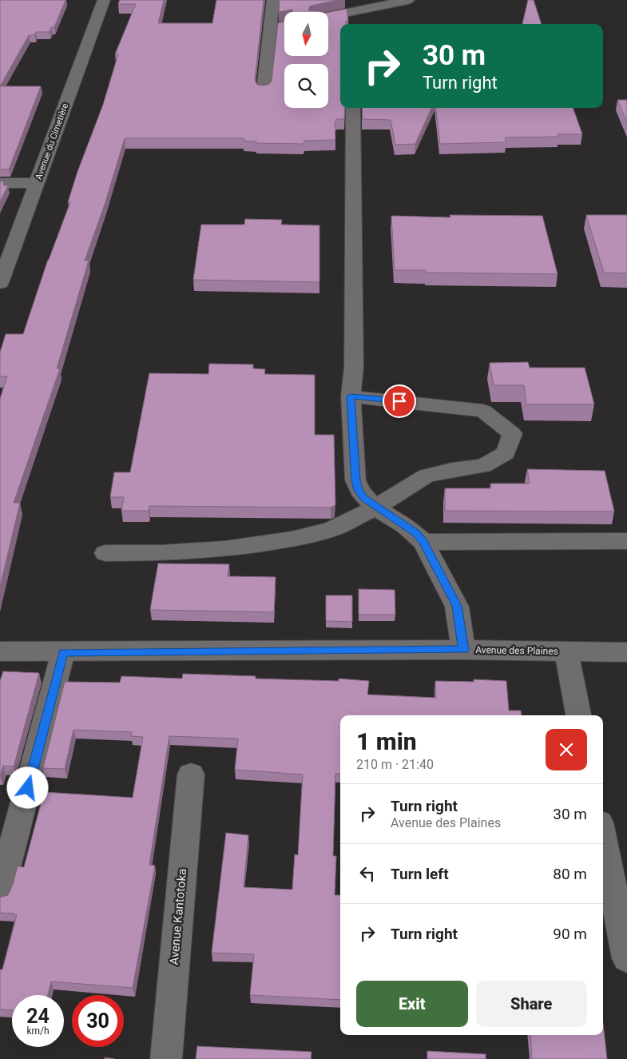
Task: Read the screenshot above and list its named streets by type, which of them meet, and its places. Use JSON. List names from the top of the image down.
{
  "streets": {
    "street": ["Avenue du Cimetière", "Avenue des Plaines", "Avenue Kantotoka"]
  },
  "north": "bottom",
  "page": {
    "turn": ["30 m", "Turn right"],
    "heading": ["1 min", "210 m · 21:40"],
    "list": [
      {
        "name": "Turn right",
        "note": "Avenue des Plaines",
        "value": "30 m"
      },
      {
        "name": "Turn left",
        "value": "80 m"
      },
      {
        "name": "Turn right",
        "value": "90 m"
      }
    ],
    "buttons": ["Exit", "Share"],
    "speed": "24 km/h",
    "limit": "30"
  }
}
